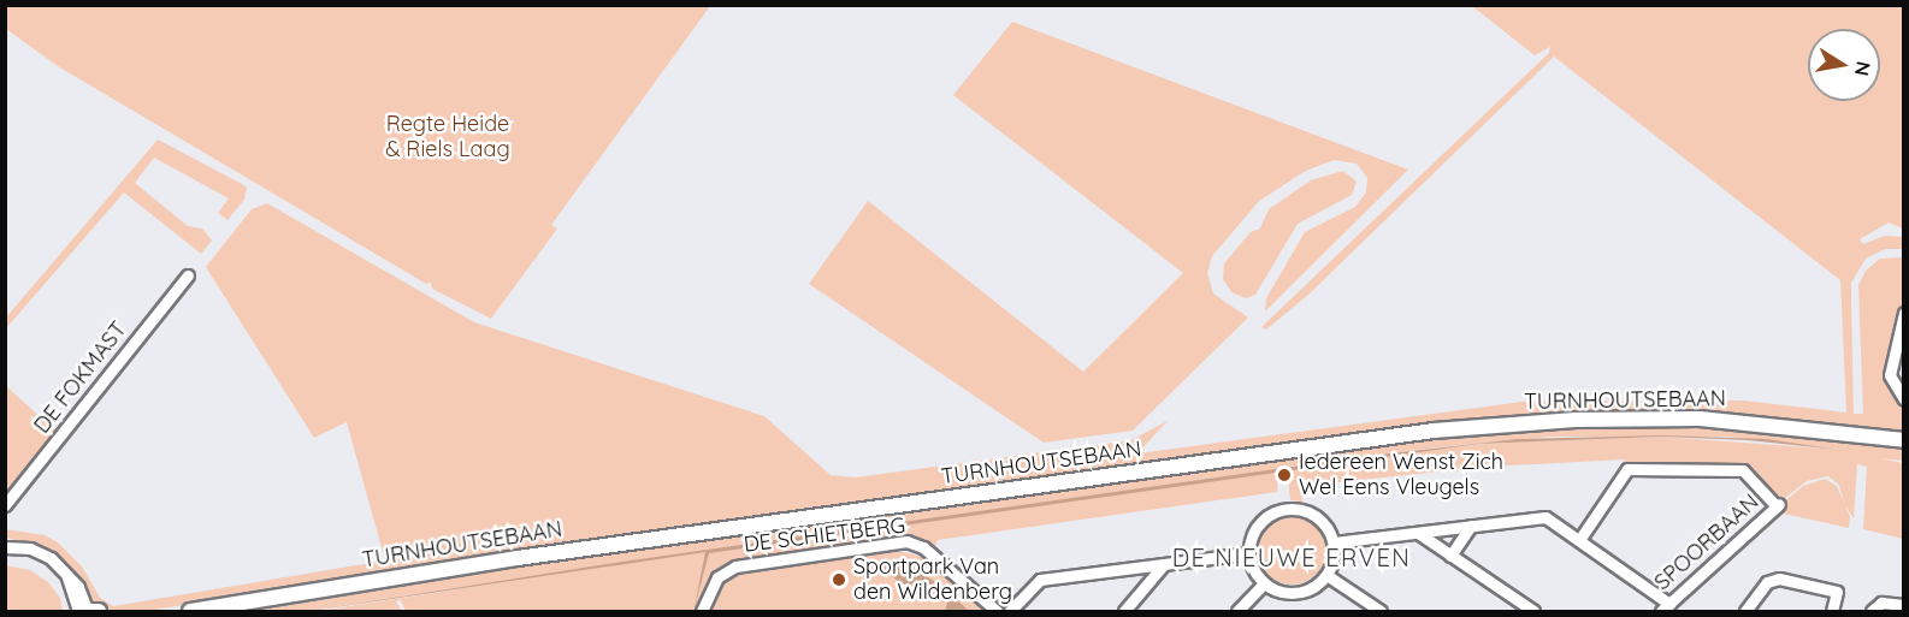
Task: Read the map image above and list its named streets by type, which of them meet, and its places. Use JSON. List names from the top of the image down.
{
  "streets": {
    "main road": ["TURNHOUTSEBAAN"],
    "street": ["DE FOKMAST", "DE SCHIETBERG", "SPOORBAAN"]
  },
  "districts": ["DE NIEUWE ERVEN"],
  "parks": ["Regte Heide & Riels Laag"],
  "places": ["Iedereen Wenst Zich Wel Eens Vleugels", "Sportpark Van den Wildenberg"],
  "north": "right"
}
